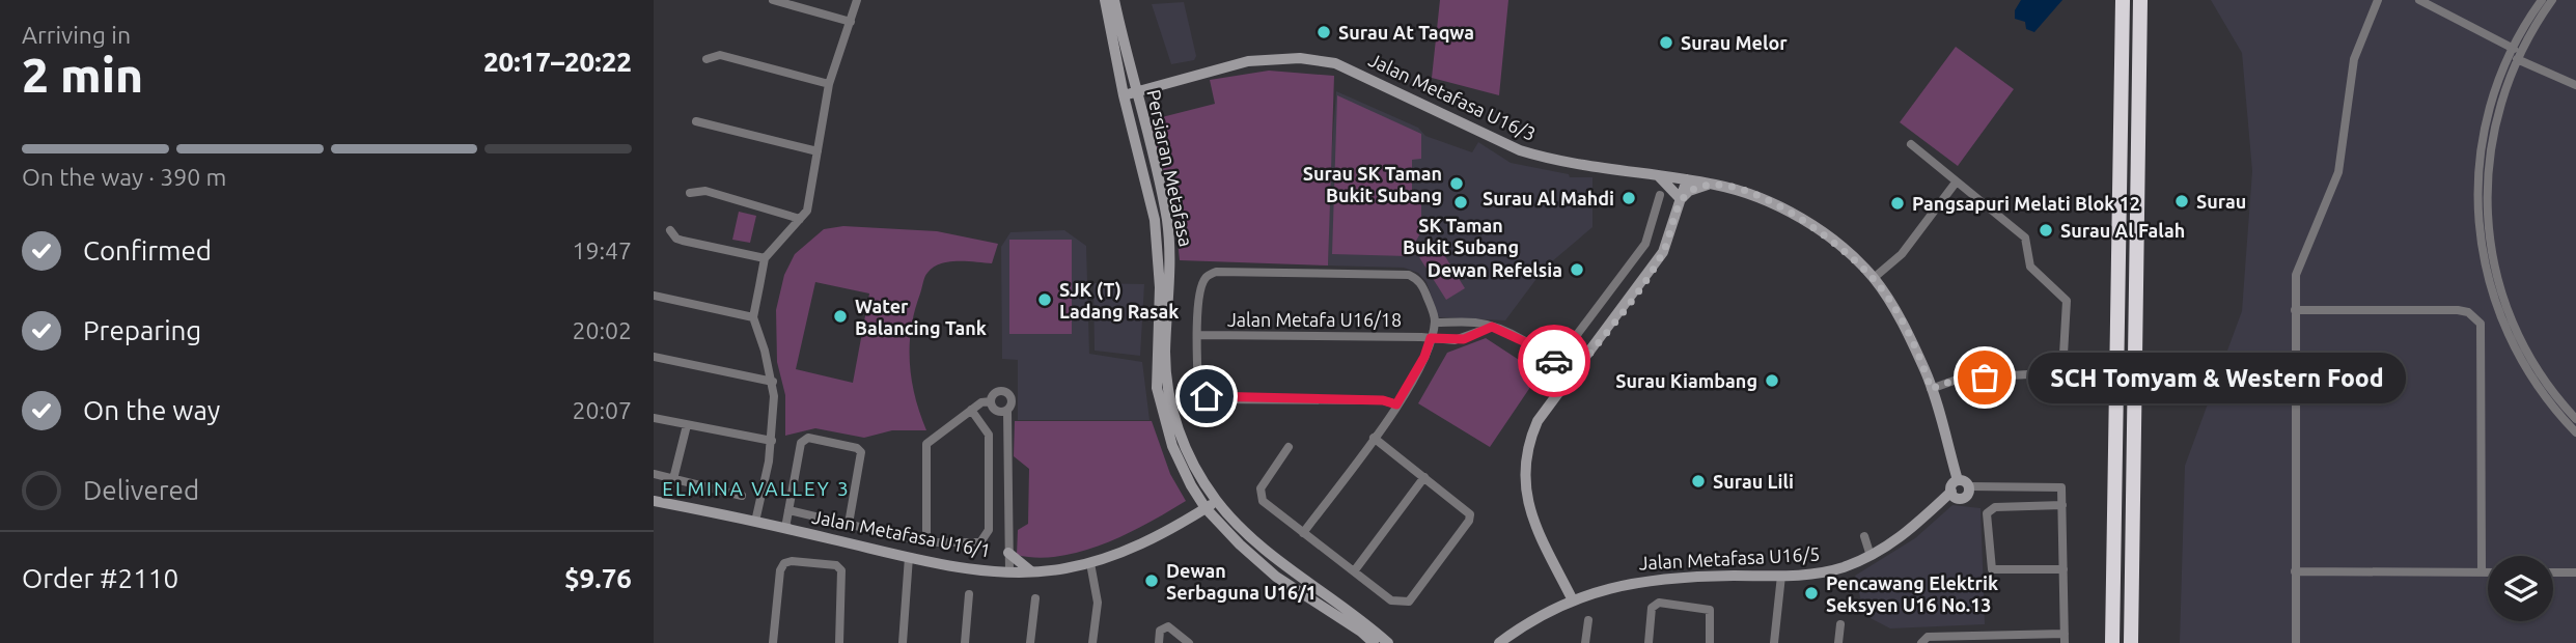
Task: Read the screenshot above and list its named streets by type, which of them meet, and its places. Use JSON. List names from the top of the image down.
{
  "streets": {
    "street": [
      "Jalan Metafasa U16/3",
      "Persiaran Metafasa",
      "Jalan Metafa U16/18",
      "Jalan Metafasa U16/1",
      "Jalan Metafasa U16/5"
    ]
  },
  "crossings": [
    ["Jalan Metafasa U16/3", "Persiaran Metafasa"],
    ["Jalan Metafasa U16/3", "Jalan Metafasa U16/5"],
    ["Persiaran Metafasa", "Jalan Metafasa U16/1"]
  ],
  "districts": ["ELMINA VALLEY 3"],
  "places": [
    "Surau At Taqwa",
    "Surau Melor",
    "Surau SK Taman Bukit Subang",
    "Surau Al Mahdi",
    "Surau",
    "SK Taman Bukit Subang",
    "Pangsapuri Melati Blok 12",
    "Surau Al Falah",
    "Dewan Refelsia",
    "SJK (T) Ladang Rasak",
    "Water Balancing Tank",
    "SCH Tomyam & Western Food",
    "Surau Kiambang",
    "Surau Lili",
    "Dewan Serbaguna U16/1",
    "Pencawang Elektrik Seksyen U16 No.13"
  ],
  "page": {
    "heading": ["2 min", "Arriving in", "20:17–20:22"],
    "panel": ["Order #2110", "$9.76"],
    "bar": "On the way · 390 m",
    "list": [
      ["Confirmed", "19:47"],
      ["Preparing", "20:02"],
      ["On the way", "20:07"],
      "Delivered"
    ],
    "bubble": "SCH Tomyam & Western Food"
  }
}
